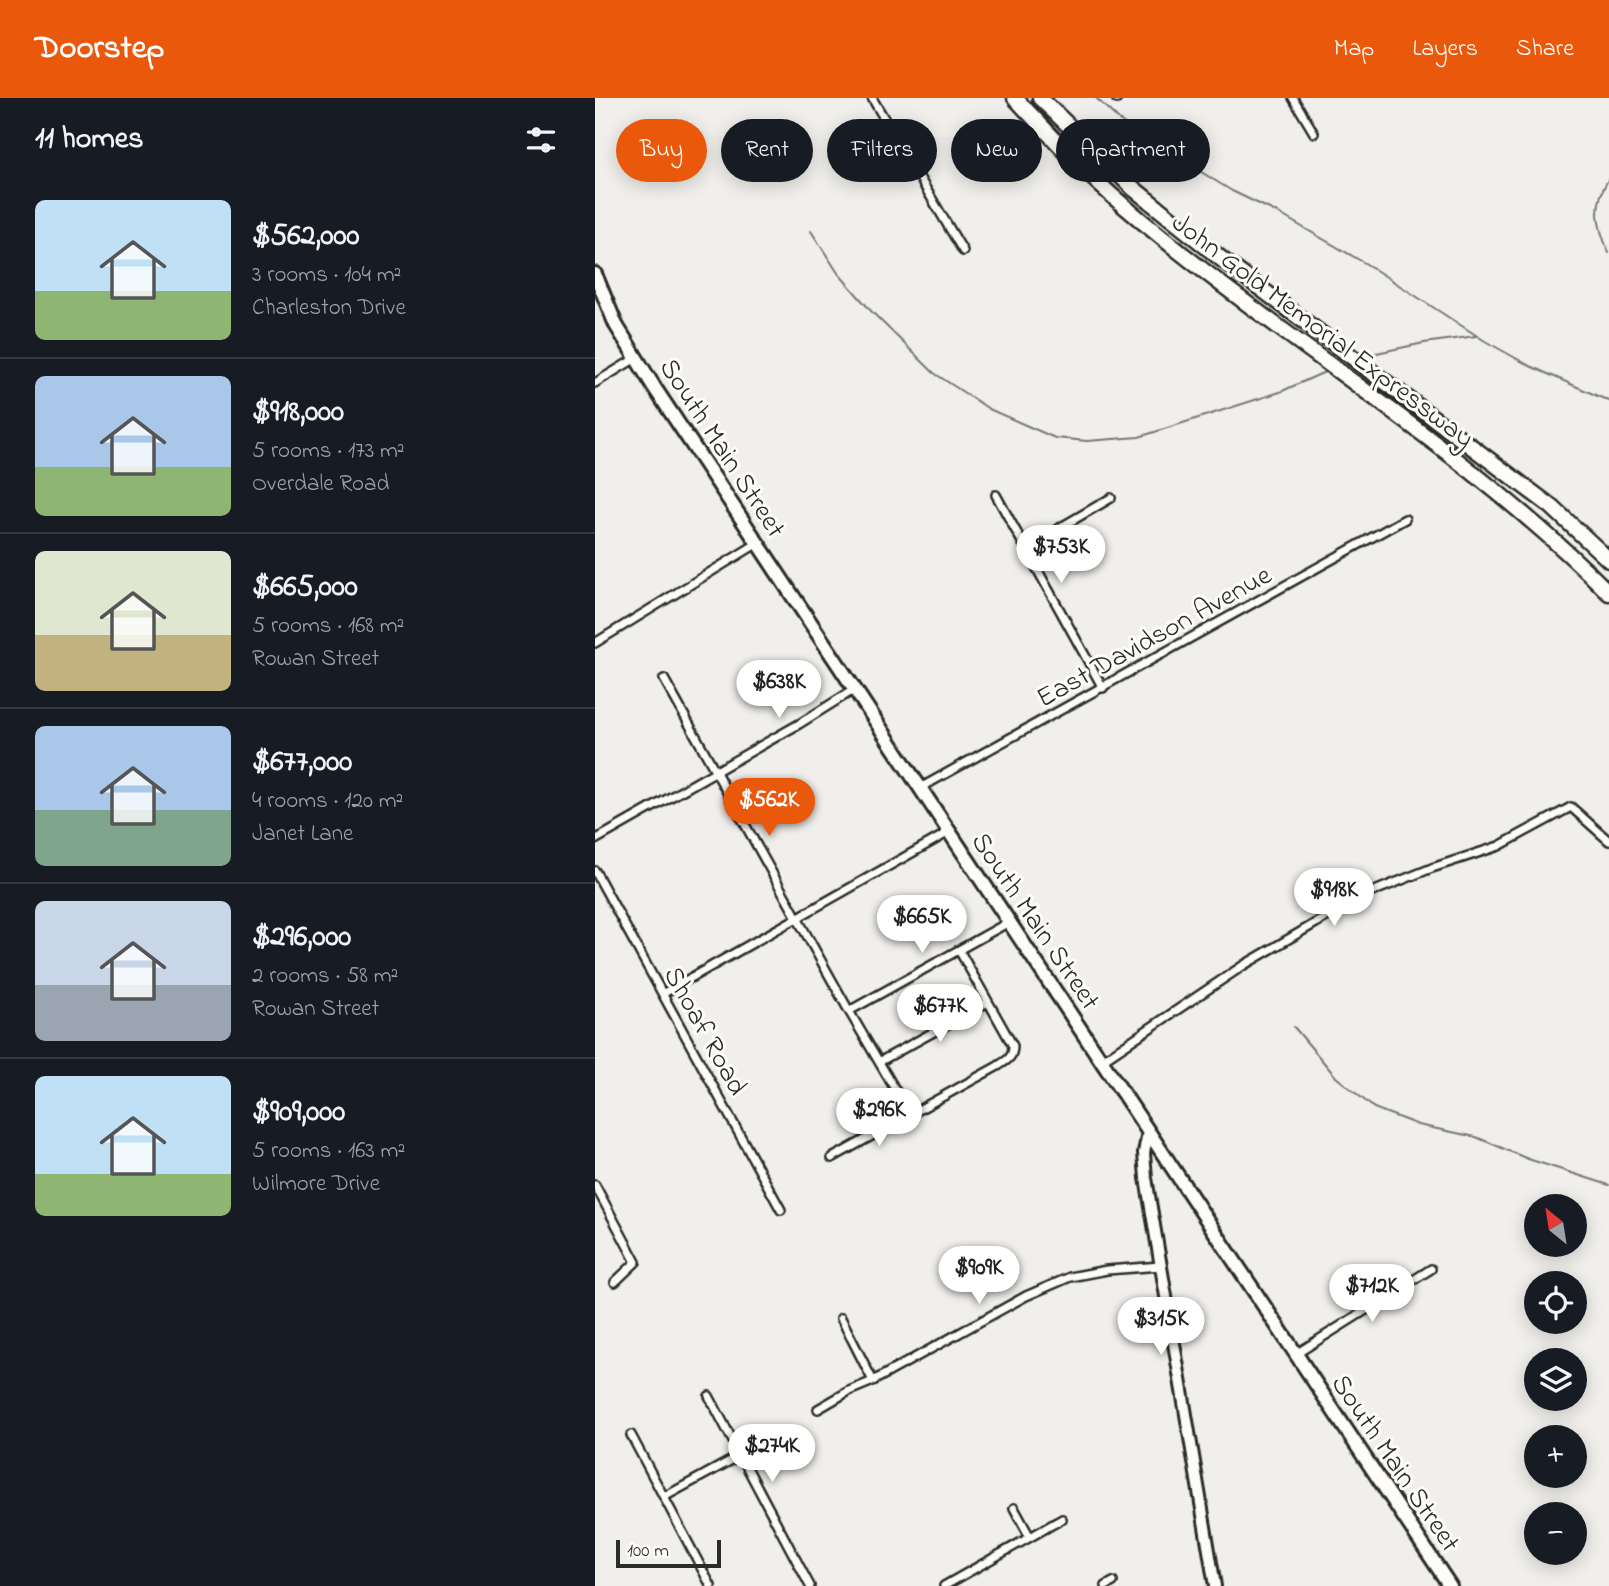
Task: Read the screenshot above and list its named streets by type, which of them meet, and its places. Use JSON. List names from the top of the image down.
{
  "streets": {
    "highway": ["John Gold Memorial Expressway"],
    "main road": ["South Main Street"],
    "street": ["East Davidson Avenue", "Shoaf Road"]
  },
  "crossings": [
    ["South Main Street", "East Davidson Avenue"]
  ],
  "scale_bar": "100 m",
  "north": "top left",
  "page": {
    "header": "Doorstep",
    "nav": ["Map", "Layers", "Share"],
    "heading": "11 homes",
    "chip": [
      "Buy",
      "Rent",
      "Filters",
      "New",
      "Apartment"
    ],
    "list": [
      {
        "name": "$562,000",
        "note": "3 rooms · 104 m² · Charleston Drive"
      },
      {
        "name": "$918,000",
        "note": "5 rooms · 173 m² · Overdale Road"
      },
      {
        "name": "$665,000",
        "note": "5 rooms · 168 m² · Rowan Street"
      },
      {
        "name": "$677,000",
        "note": "4 rooms · 120 m² · Janet Lane"
      },
      {
        "name": "$296,000",
        "note": "2 rooms · 58 m² · Rowan Street"
      },
      {
        "name": "$909,000",
        "note": "5 rooms · 163 m² · Wilmore Drive"
      }
    ],
    "price": [
      "$753K",
      "$638K",
      "$562K",
      "$918K",
      "$665K",
      "$677K",
      "$296K",
      "$909K",
      "$712K",
      "$315K",
      "$274K"
    ],
    "map_buttons": ["+", "−"],
    "scale": "100 m"
  }
}
